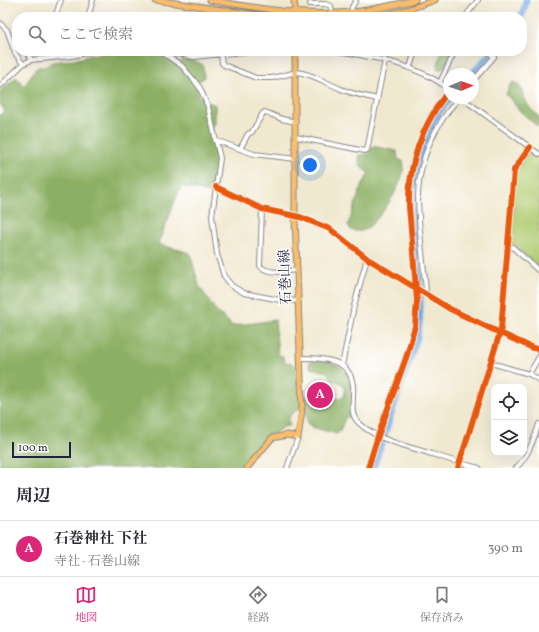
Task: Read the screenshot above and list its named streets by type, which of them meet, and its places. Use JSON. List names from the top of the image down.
{
  "streets": {
    "main road": ["石巻山線"]
  },
  "scale_bar": "100 m",
  "north": "right",
  "page": {
    "search": "ここで検索",
    "pins": "A",
    "scale": "100 m",
    "heading": "周辺",
    "list": [
      {
        "mark": "A",
        "name": "石巻神社 下社",
        "note": "寺社 · 石巻山線",
        "value": "390 m"
      }
    ],
    "nav": ["地図", "経路", "保存済み"]
  }
}
